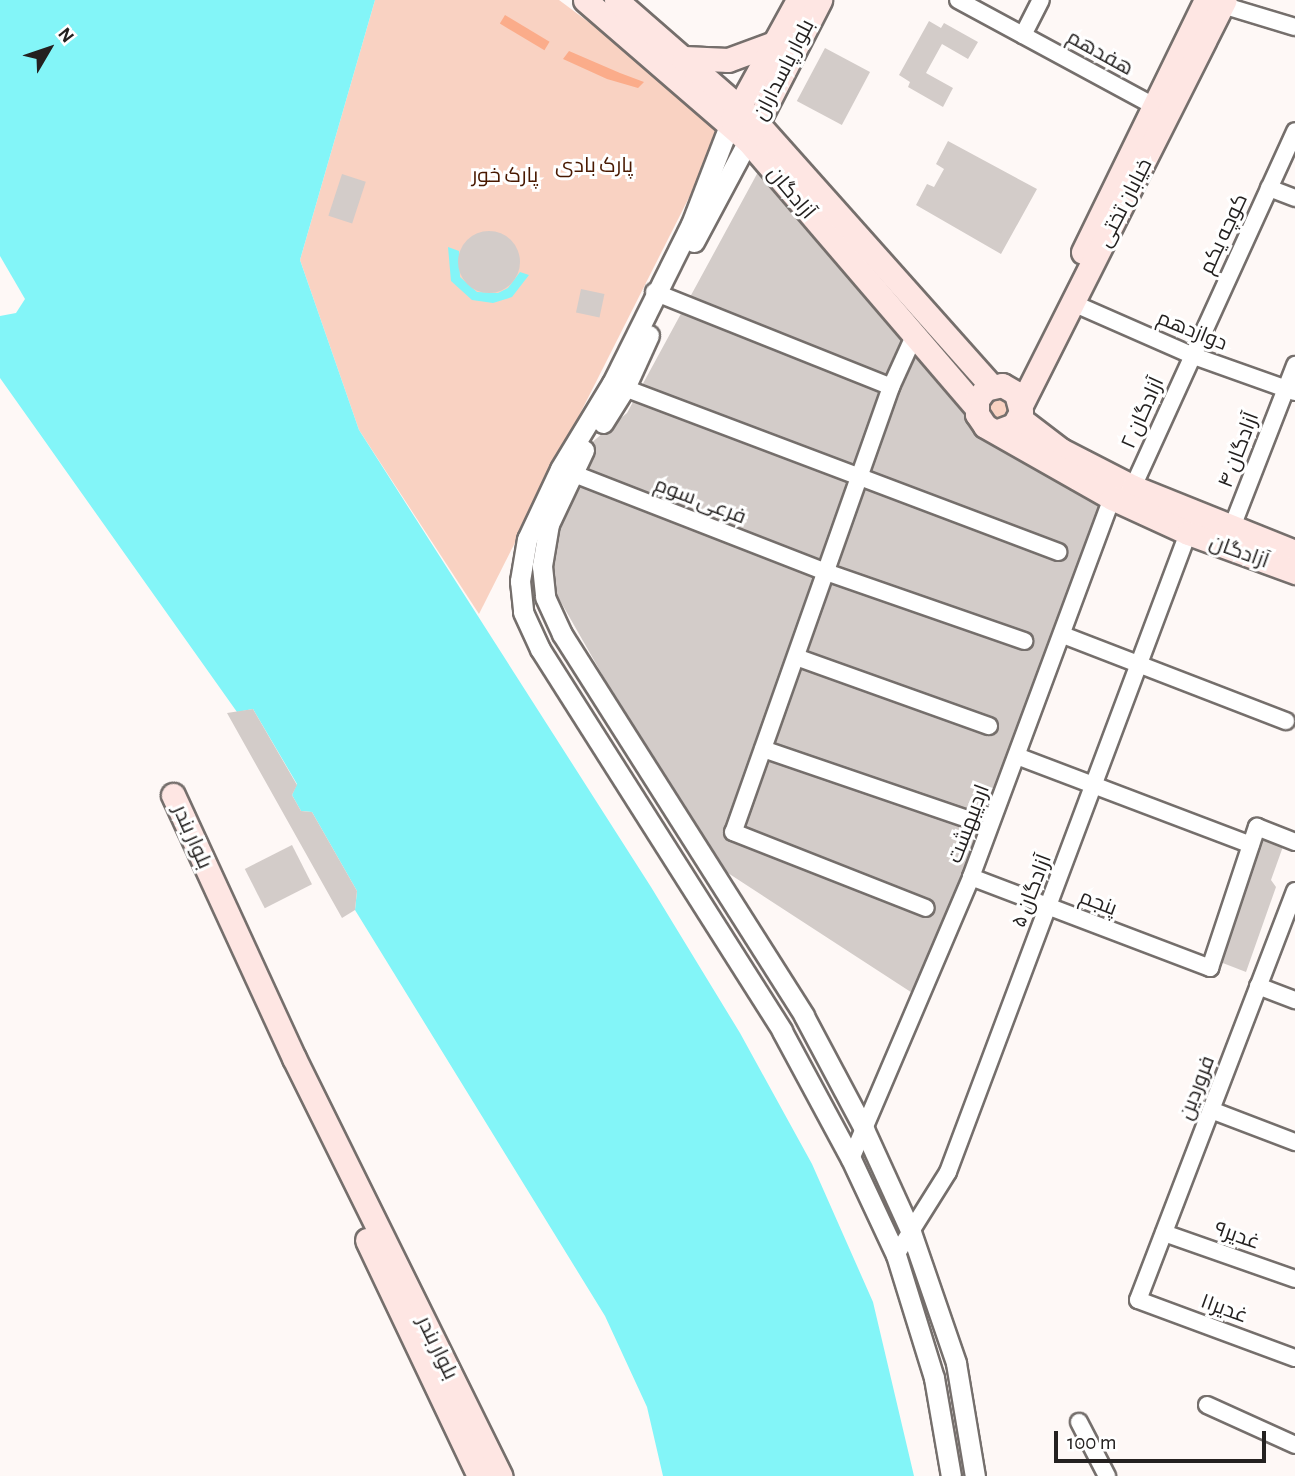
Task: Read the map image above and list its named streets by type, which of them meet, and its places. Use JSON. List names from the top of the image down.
{
  "streets": {
    "main road": [
      "بلوار پاسداران",
      "آزادگان",
      "خیابان تختی",
      "بلوار بندر"
    ],
    "street": [
      "هفدهم",
      "کوچه یکم",
      "دوازدهم",
      "آزادگان ۲",
      "آزادگان ۴",
      "فرعی سوم",
      "اردیبهشت",
      "آزادگان ۵",
      "پنجم",
      "فروردین",
      "غدیر۹",
      "غدیر۱۱"
    ]
  },
  "crossings": [
    ["هفدهم", "خیابان تختی"],
    ["بلوار پاسداران", "آزادگان"],
    ["آزادگان", "خیابان تختی"],
    ["آزادگان", "آزادگان ۲"],
    ["آزادگان", "آزادگان ۴"],
    ["آزادگان", "اردیبهشت"],
    ["آزادگان", "آزادگان ۵"],
    ["خیابان تختی", "دوازدهم"],
    ["کوچه یکم", "دوازدهم"],
    ["کوچه یکم", "آزادگان ۲"],
    ["دوازدهم", "آزادگان ۲"],
    ["دوازدهم", "آزادگان ۴"],
    ["اردیبهشت", "پنجم"],
    ["آزادگان ۵", "پنجم"],
    ["فروردین", "غدیر۹"],
    ["فروردین", "غدیر۱۱"]
  ],
  "parks": ["پارک بادی", "پارک خور"],
  "scale_bar": "100 m",
  "north": "top right"
}
